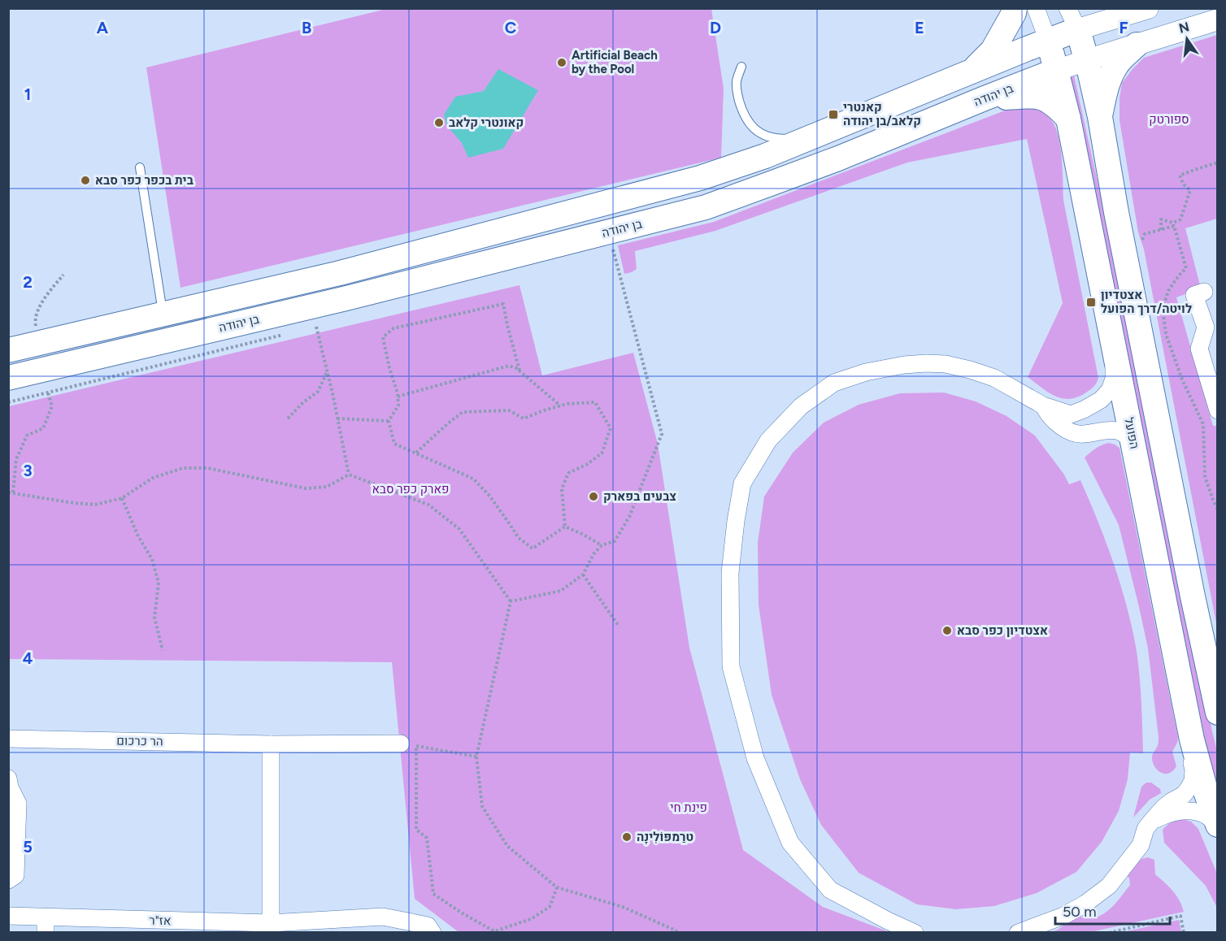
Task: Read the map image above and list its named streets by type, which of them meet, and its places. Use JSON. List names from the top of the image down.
{
  "streets": {
    "main road": ["בן יהודה", "הפועל"],
    "street": ["הר כרכום", "אז\"ר"]
  },
  "crossings": [
    ["בן יהודה", "הפועל"]
  ],
  "parks": ["ספורטק", "פארק כפר סבא", "פינת חי"],
  "places": {
    "other": [
      "Artificial Beach by the Pool",
      "קאונטרי קלאב",
      "בית בכפר כפר סבא",
      "צבעים בפארק",
      "אצטדיון כפר סבא",
      "טרַמפּוֹלִינָה"
    ],
    "transit": ["קאנטרי קלאב/בן יהודה", "אצטדיון לויטה/דרך הפועל"]
  },
  "scale_bar": "50 m",
  "north": "top",
  "grid": {
    "columns": [
      "A",
      "B",
      "C",
      "D",
      "E",
      "F"
    ],
    "rows": [
      "1",
      "2",
      "3",
      "4",
      "5"
    ]
  }
}
